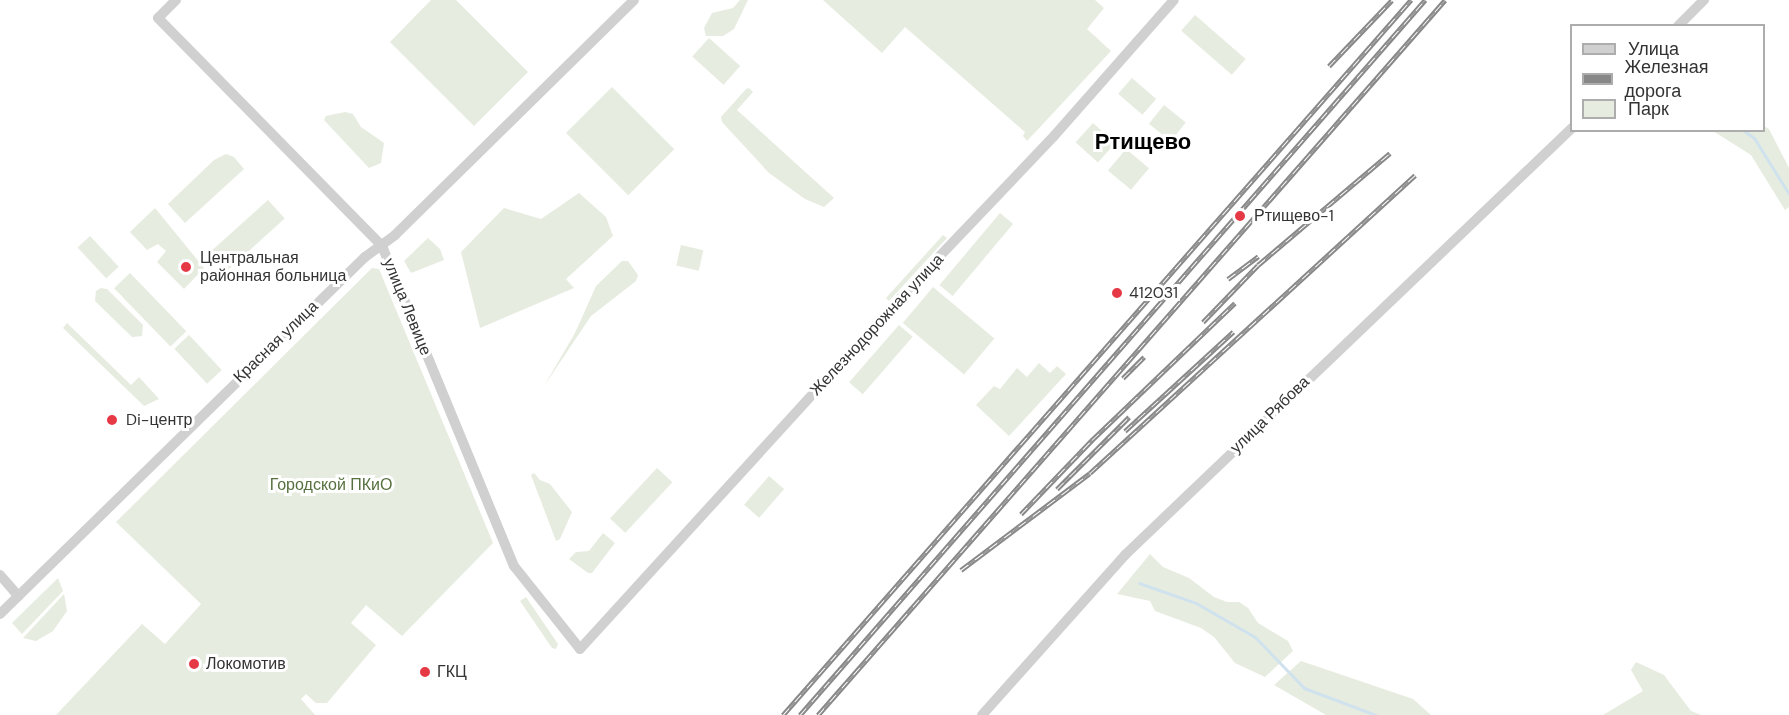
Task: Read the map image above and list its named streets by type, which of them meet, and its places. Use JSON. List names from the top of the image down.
{
  "streets": {
    "street": [
      "улица Левице",
      "Железнодорожная улица",
      "Красная улица",
      "улица Рябова"
    ]
  },
  "crossings": [
    ["улица Левице", "Железнодорожная улица"],
    ["улица Левице", "Красная улица"]
  ],
  "districts": ["Ртищево"],
  "parks": ["Городской ПКиО"],
  "places": [
    "Ртищево-1",
    "Центральная районная больница",
    "412031",
    "Di-центр",
    "Локомотив",
    "ГКЦ"
  ],
  "legend": ["Улица", "Железная дорога", "Парк"]
}
